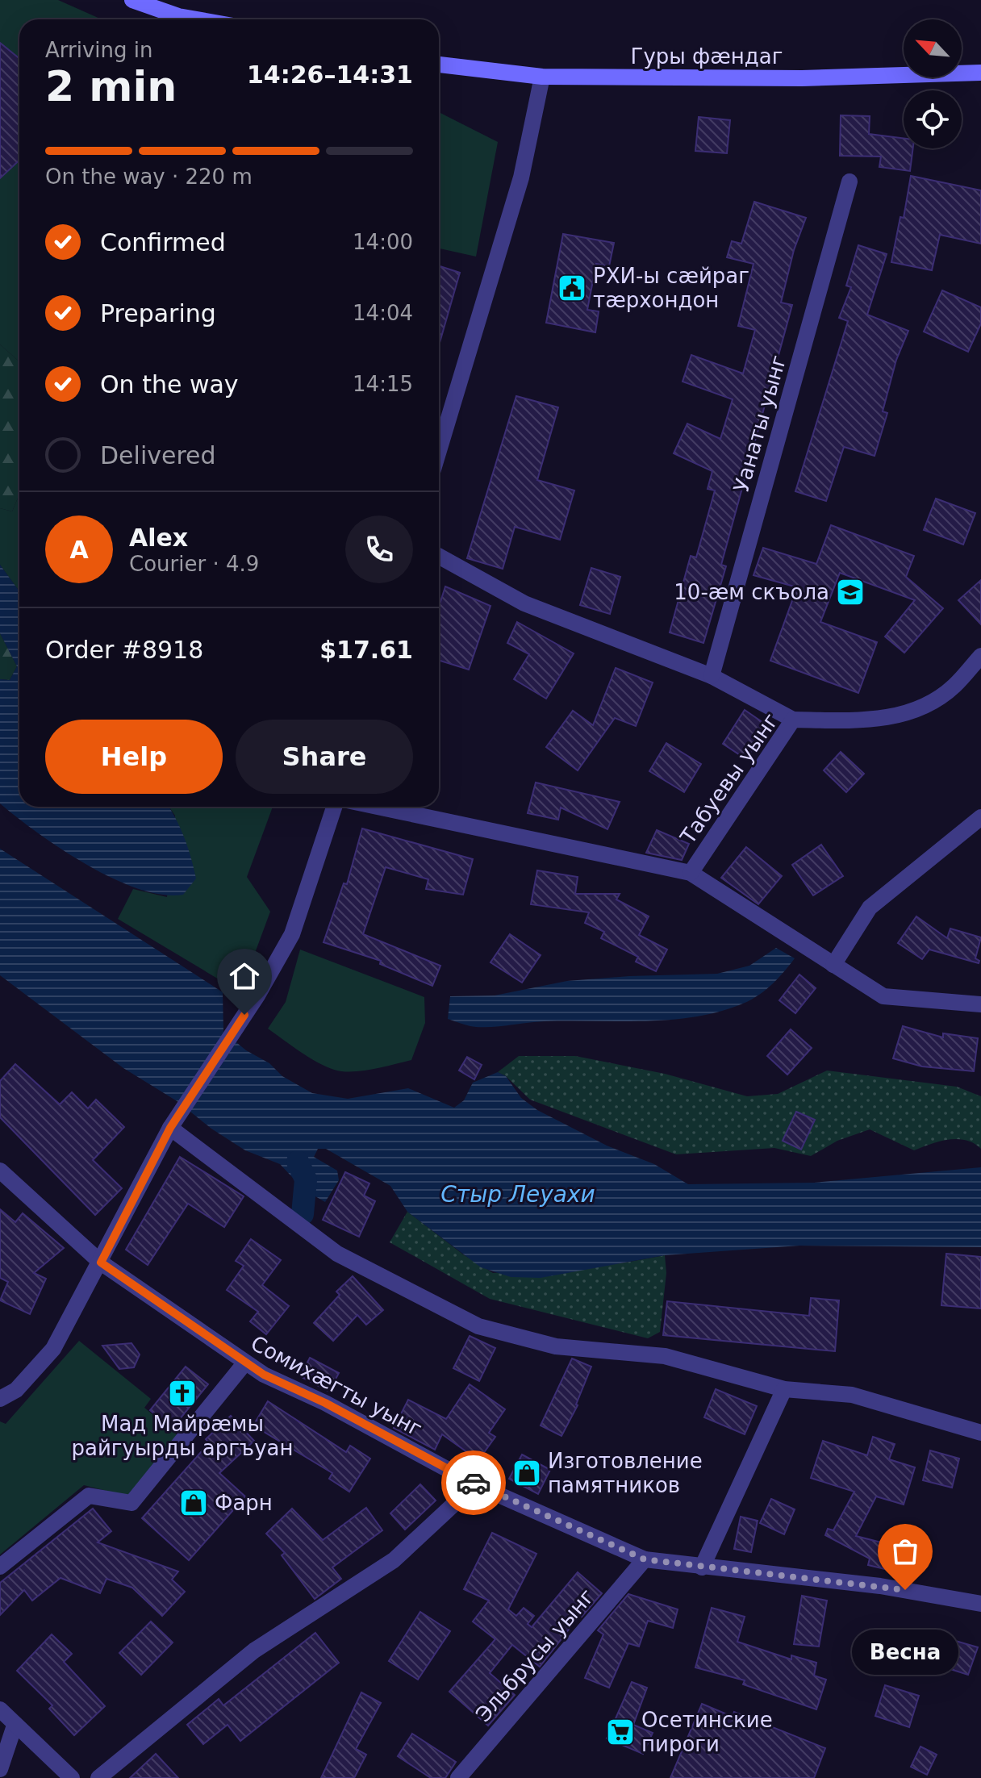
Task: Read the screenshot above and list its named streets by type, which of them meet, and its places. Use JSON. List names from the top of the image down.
{
  "streets": {
    "main road": ["Гуры фӕндаг"],
    "street": [
      "Уанаты уынг",
      "Табуевы уынг",
      "Сомихæгты уынг",
      "Эльбрусы уынг"
    ]
  },
  "crossings": [
    ["Сомихæгты уынг", "Эльбрусы уынг"]
  ],
  "water": ["Стыр Леуахи"],
  "places": {
    "public building": ["РХИ-ы сæйраг тæрхондон"],
    "school or university": ["10-æм скъола"],
    "church": ["Мад Майрæмы райгуырды аргъуан"],
    "shop": ["Изготовление памятников", "Фарн"],
    "other": ["Весна"],
    "supermarket": ["Осетинские пироги"]
  },
  "north": "top left",
  "page": {
    "heading": ["2 min", "Arriving in", "14:26–14:31"],
    "panel": [
      "Alex",
      "Courier · 4.9",
      "Order #8918",
      "$17.61"
    ],
    "bar": "On the way · 220 m",
    "list": [
      ["Confirmed", "14:00"],
      ["Preparing", "14:04"],
      ["On the way", "14:15"],
      "Delivered"
    ],
    "round": "A",
    "buttons": ["Help", "Share"],
    "bubble": "Весна"
  }
}
